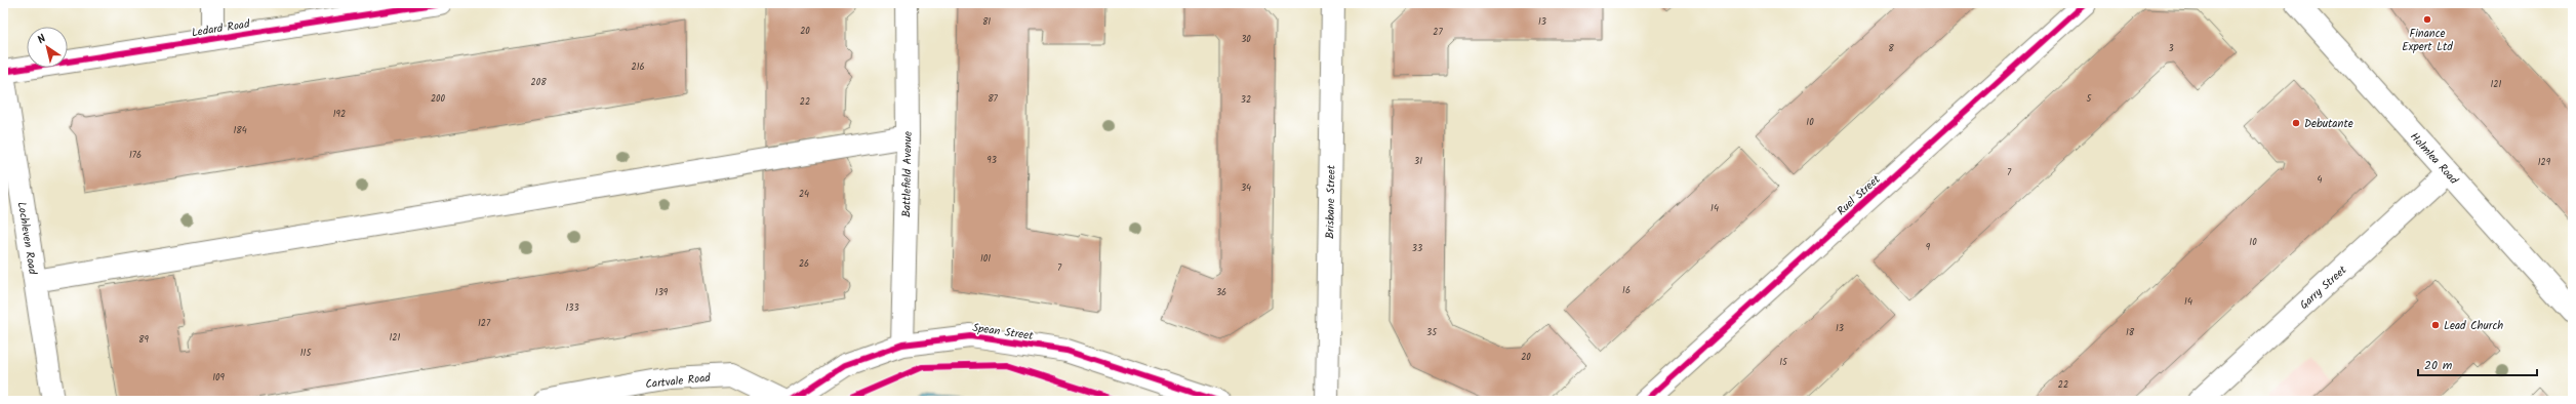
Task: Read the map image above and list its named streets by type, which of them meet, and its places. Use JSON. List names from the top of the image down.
{
  "streets": {
    "street": [
      "Ledard Road",
      "Holmlea Road",
      "Battlefield Avenue",
      "Ruel Street",
      "Brisbane Street",
      "Lochleven Road",
      "Garry Street",
      "Spean Street",
      "Cartvale Road"
    ]
  },
  "crossings": [
    ["Ledard Road", "Lochleven Road"],
    ["Holmlea Road", "Garry Street"],
    ["Battlefield Avenue", "Spean Street"]
  ],
  "places": ["Finance Expert Ltd", "Debutante", "Lead Church"],
  "house_numbers": [
    "81",
    "13",
    "20",
    "27",
    "30",
    "8",
    "3",
    "216",
    "208",
    "121",
    "200",
    "87",
    "5",
    "32",
    "22",
    "192",
    "10",
    "184",
    "176",
    "93",
    "31",
    "129",
    "7",
    "4",
    "34",
    "24",
    "14",
    "10",
    "9",
    "33",
    "101",
    "26",
    "7",
    "16",
    "139",
    "36",
    "14",
    "133",
    "127",
    "13",
    "35",
    "18",
    "121",
    "89",
    "115",
    "20",
    "15",
    "109",
    "22"
  ],
  "scale_bar": "20 m",
  "north": "top left"
}
